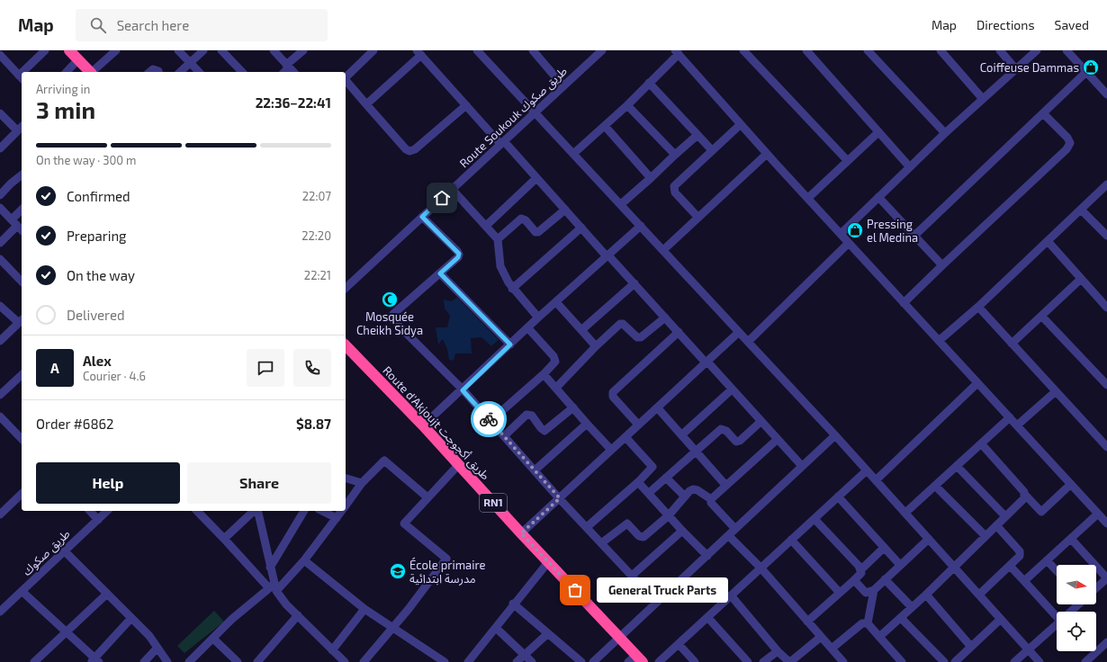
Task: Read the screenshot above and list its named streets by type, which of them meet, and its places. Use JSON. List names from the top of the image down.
{
  "streets": {
    "highway": ["Route d'Akjoujt طريق أكجوجت", "RN1"],
    "street": ["Route Soukouk طريق صكوك", "طريق صكوك"]
  },
  "places": {
    "shop": ["Coiffeuse Dammas", "Pressing el Medina"],
    "mosque": ["Mosquée Cheikh Sidya"],
    "school or university": ["École primaire مدرسة ابتدائية"],
    "other": ["General Truck Parts"]
  },
  "north": "right",
  "page": {
    "header": "Map",
    "search": "Search here",
    "nav": ["Map", "Directions", "Saved"],
    "heading": ["3 min", "Arriving in", "22:36–22:41"],
    "panel": [
      "Alex",
      "Courier · 4.6",
      "Order #6862",
      "$8.87"
    ],
    "bar": "On the way · 300 m",
    "list": [
      ["Confirmed", "22:07"],
      ["Preparing", "22:20"],
      ["On the way", "22:21"],
      "Delivered"
    ],
    "round": "A",
    "buttons": ["Help", "Share"],
    "bubble": "General Truck Parts"
  }
}
